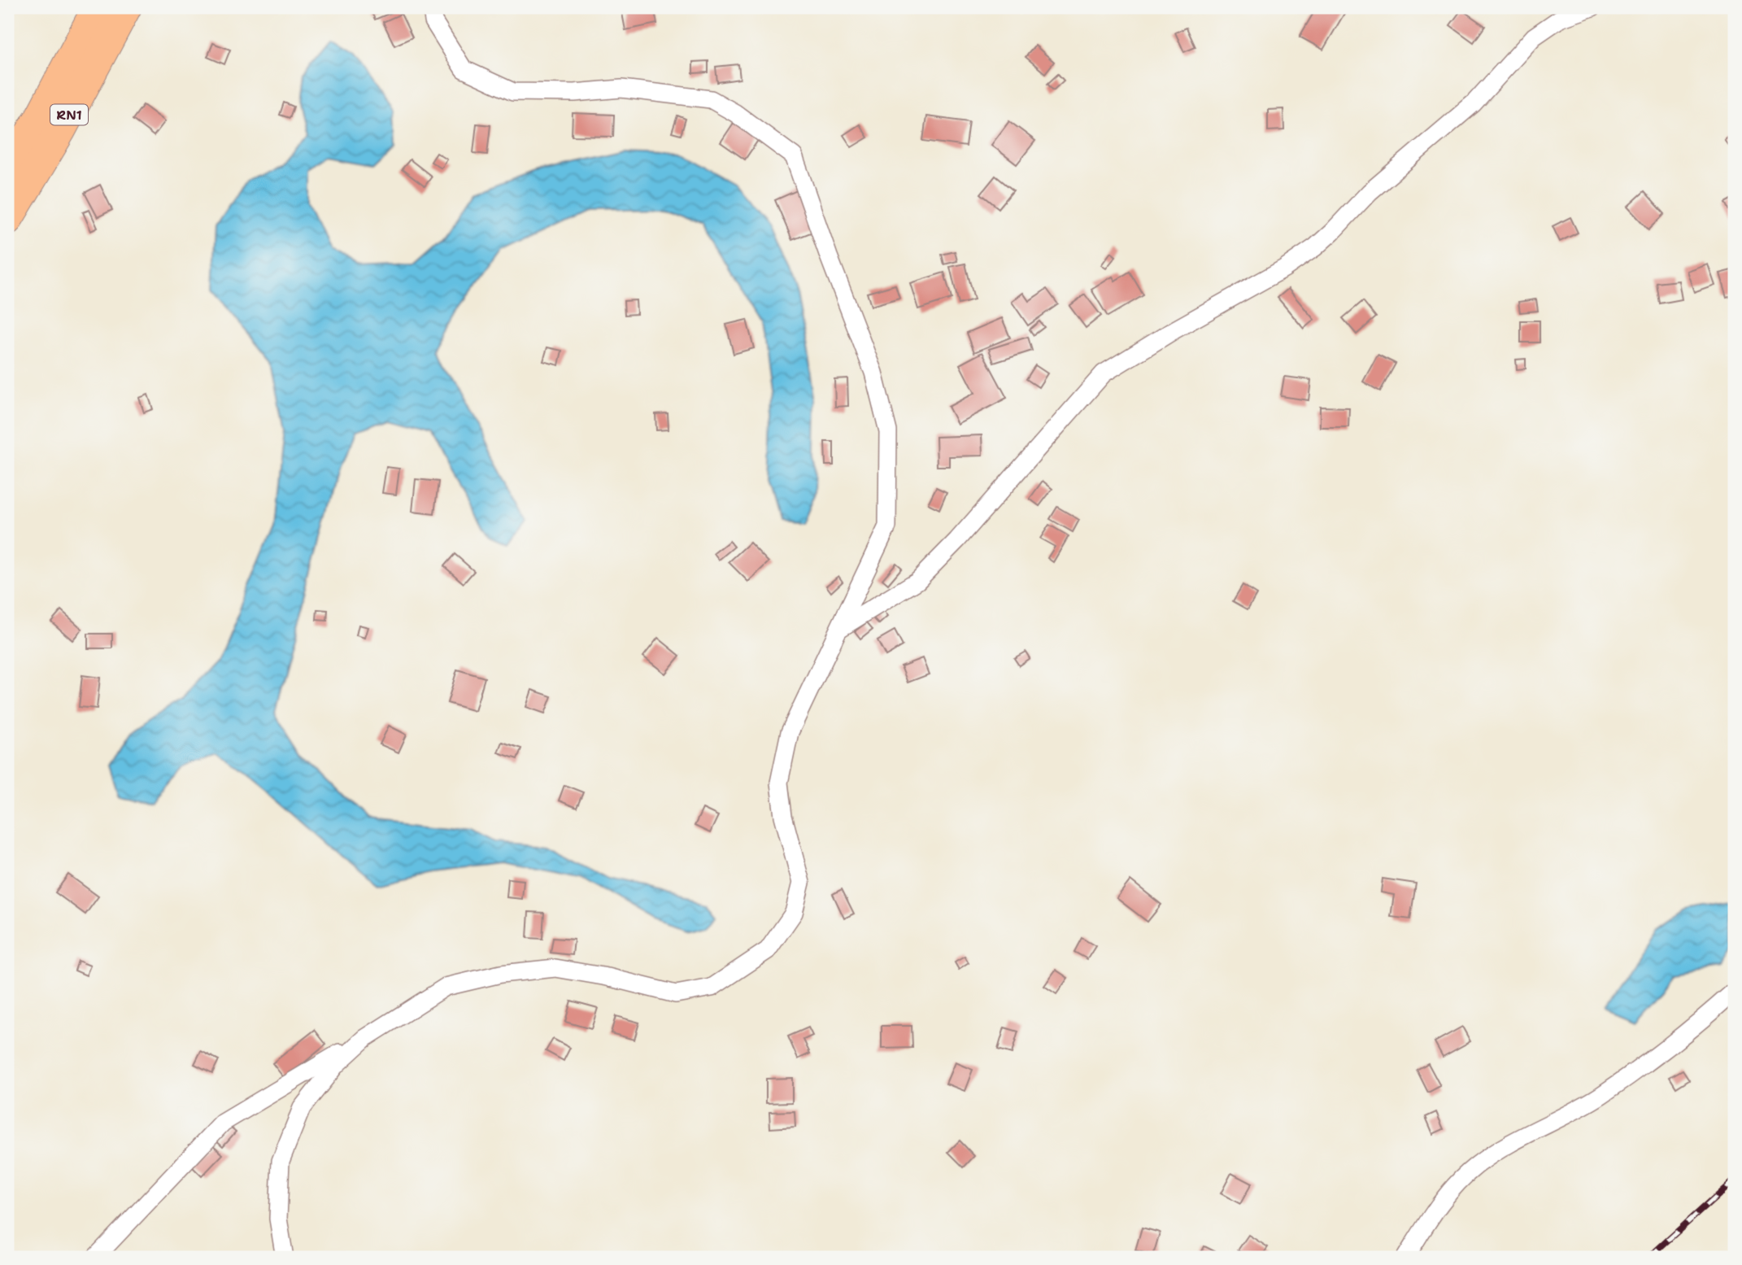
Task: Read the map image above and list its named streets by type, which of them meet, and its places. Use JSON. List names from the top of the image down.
{
  "streets": {
    "highway": ["RN1"]
  }
}
